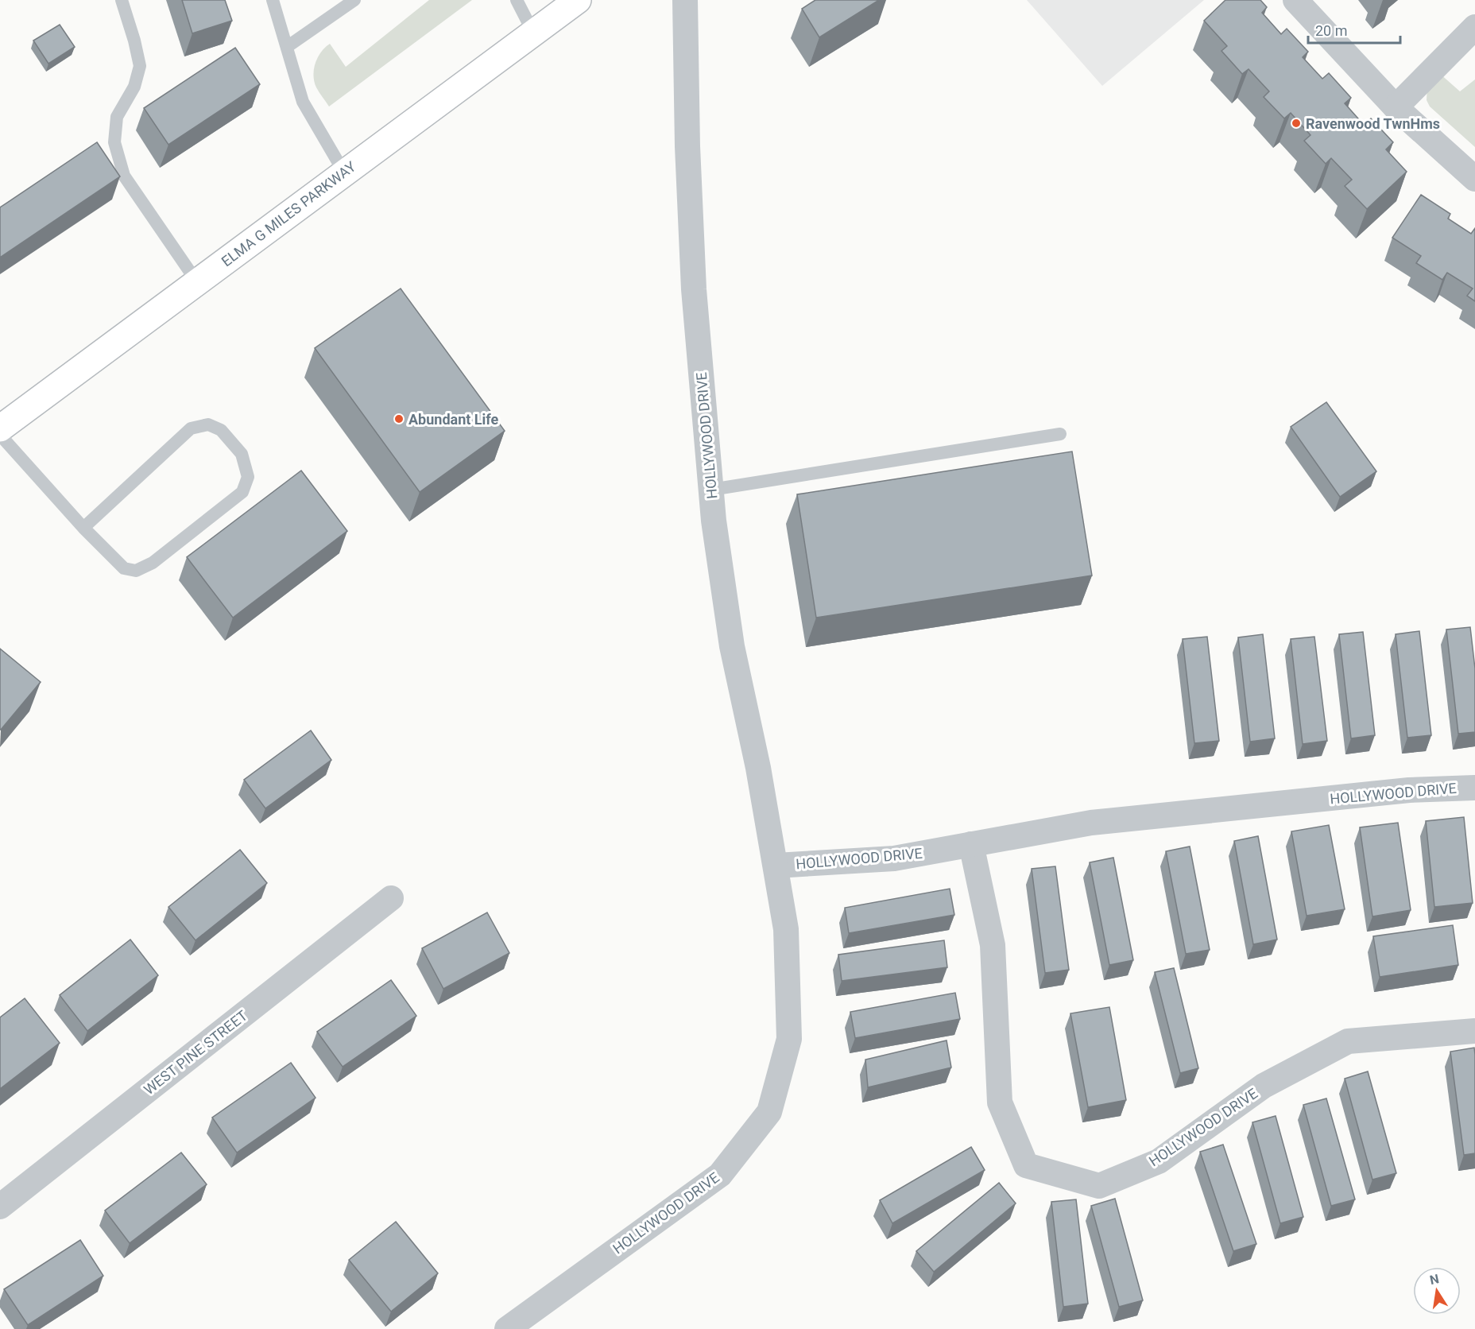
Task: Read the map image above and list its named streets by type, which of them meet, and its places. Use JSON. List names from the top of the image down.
{
  "streets": {
    "main road": ["ELMA G MILES PARKWAY"],
    "street": ["HOLLYWOOD DRIVE", "WEST PINE STREET"]
  },
  "places": ["Ravenwood TwnHms", "Abundant Life"],
  "scale_bar": "20 m",
  "north": "top"
}
